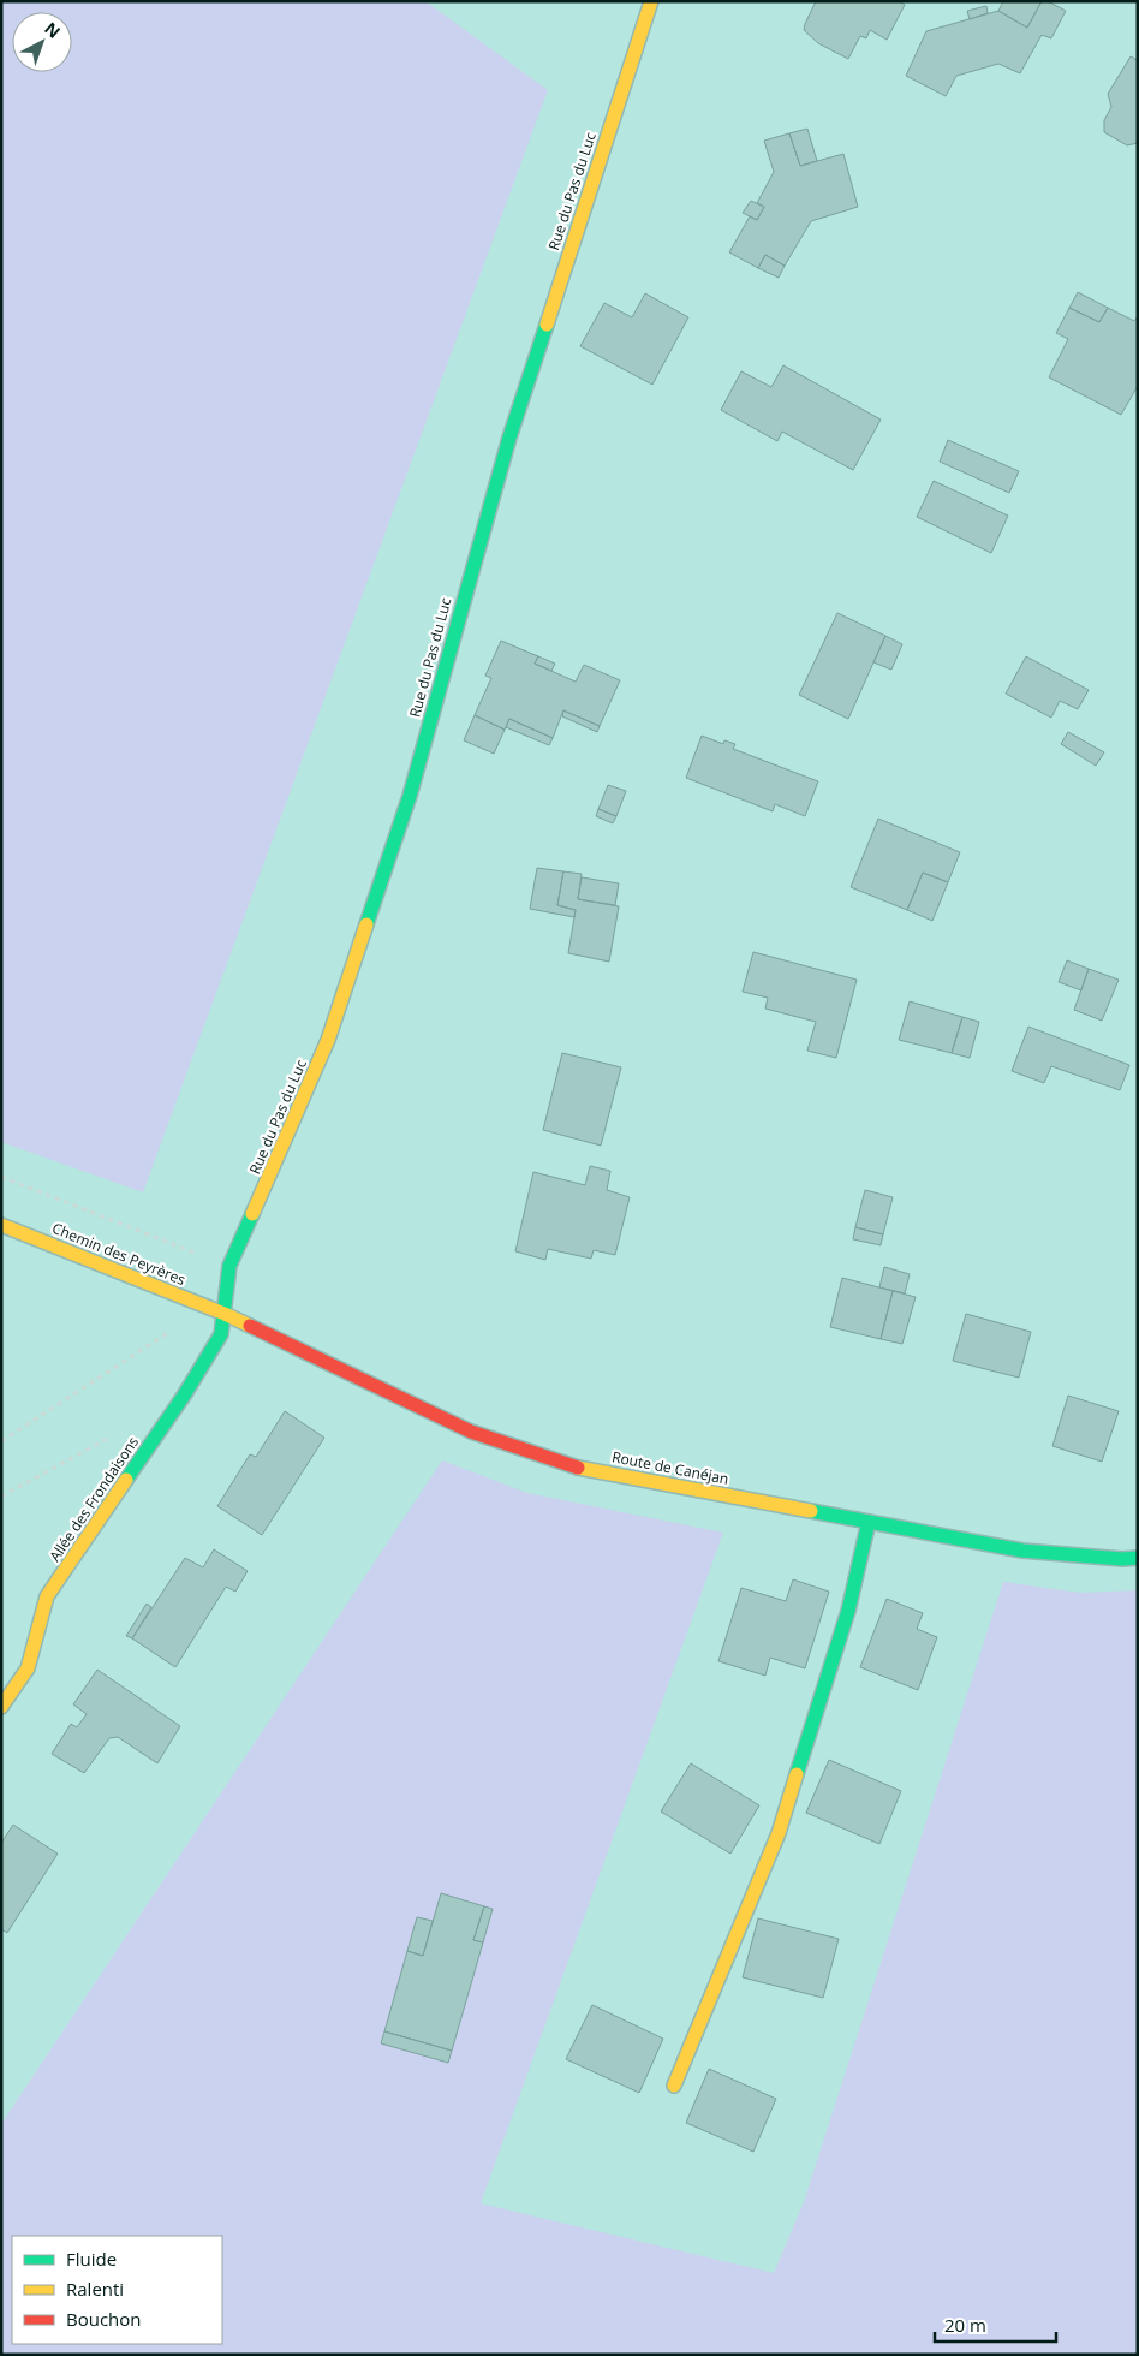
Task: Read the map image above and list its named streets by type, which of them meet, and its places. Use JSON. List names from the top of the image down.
{
  "streets": {
    "street": [
      "Rue du Pas du Luc",
      "Chemin des Peyrères",
      "Route de Canéjan",
      "Allée des Frondaisons"
    ]
  },
  "crossings": [
    ["Rue du Pas du Luc", "Chemin des Peyrères"],
    ["Rue du Pas du Luc", "Route de Canéjan"],
    ["Rue du Pas du Luc", "Allée des Frondaisons"],
    ["Chemin des Peyrères", "Route de Canéjan"],
    ["Chemin des Peyrères", "Allée des Frondaisons"],
    ["Route de Canéjan", "Allée des Frondaisons"]
  ],
  "legend": ["Fluide", "Ralenti", "Bouchon"],
  "scale_bar": "20 m",
  "north": "top right"
}
